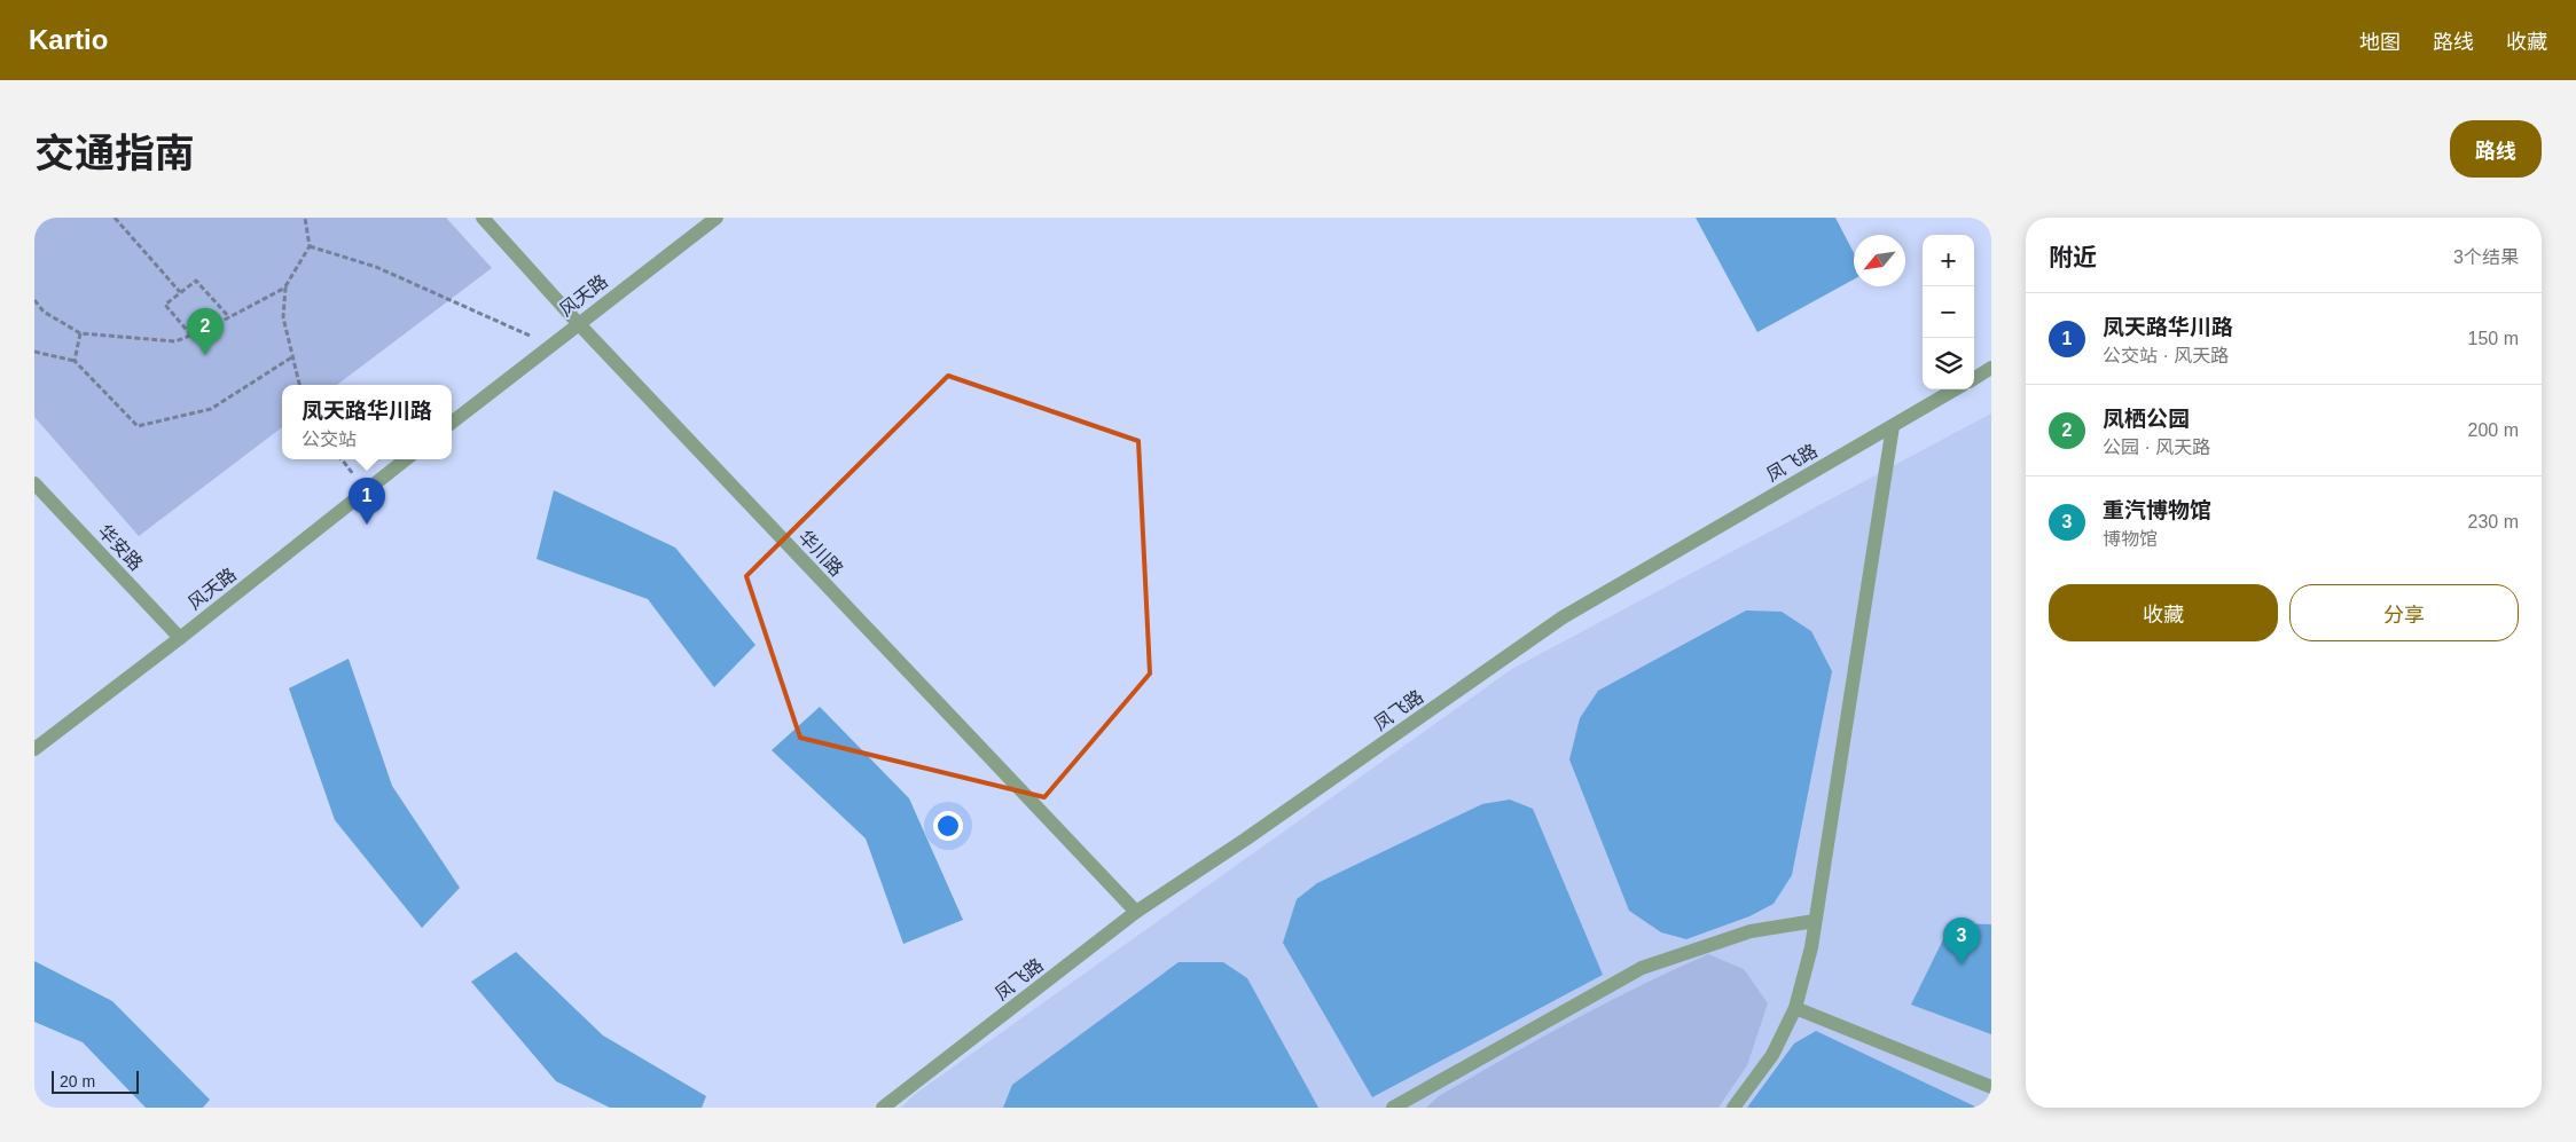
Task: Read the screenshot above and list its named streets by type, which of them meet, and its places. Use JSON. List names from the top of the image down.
{
  "streets": {
    "street": [
      "风天路",
      "凤飞路",
      "华安路",
      "华川路"
    ]
  },
  "crossings": [
    ["风天路", "华安路"],
    ["风天路", "华川路"],
    ["凤飞路", "华川路"]
  ],
  "scale_bar": "20 m",
  "north": "bottom left",
  "page": {
    "header": "Kartio",
    "nav": ["地图", "路线", "收藏"],
    "title": "交通指南",
    "buttons": [
      "路线",
      ["收藏", "分享"]
    ],
    "heading": ["附近", "3个结果"],
    "map_buttons": ["+", "−"],
    "list": [
      {
        "mark": "1",
        "name": "凤天路华川路",
        "note": "公交站 · 风天路",
        "value": "150 m"
      },
      {
        "mark": "2",
        "name": "凤栖公园",
        "note": "公园 · 风天路",
        "value": "200 m"
      },
      {
        "mark": "3",
        "name": "重汽博物馆",
        "note": "博物馆",
        "value": "230 m"
      }
    ],
    "pins": ["2", "1", "3"],
    "popup": ["凤天路华川路", "公交站"],
    "scale": "20 m"
  }
}
